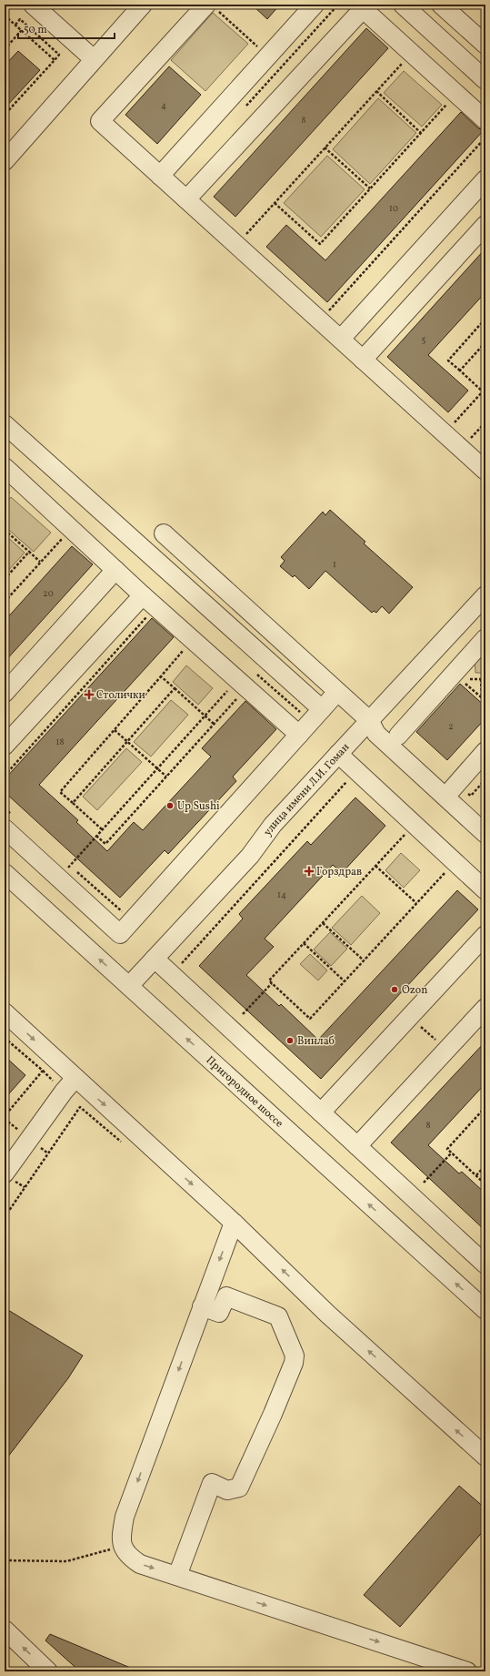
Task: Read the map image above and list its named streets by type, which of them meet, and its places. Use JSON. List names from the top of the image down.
{
  "streets": {
    "street": ["улица имени Л.И. Гоман", "Пригородное шоссе"]
  },
  "crossings": [
    ["улица имени Л.И. Гоман", "Пригородное шоссе"]
  ],
  "places": {
    "health": ["Столички", "Горздрав"],
    "other": ["Up Sushi", "Ozon", "Винлаб"]
  },
  "house_numbers": [
    "4",
    "8",
    "10",
    "5",
    "1",
    "20",
    "2",
    "18",
    "14",
    "8"
  ],
  "scale_bar": "50 m"
}
